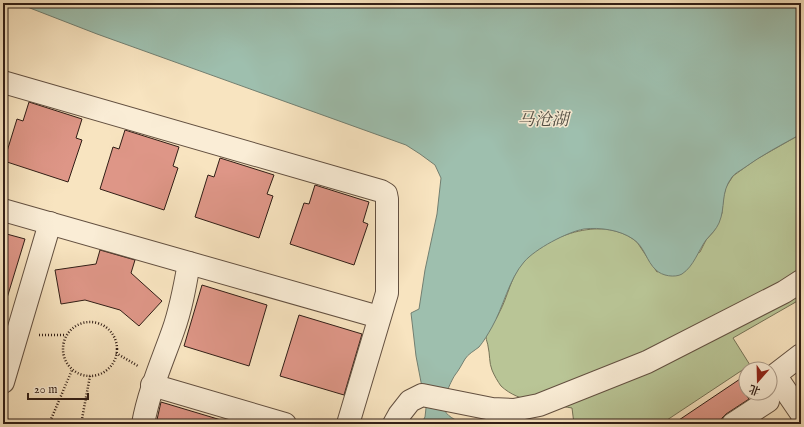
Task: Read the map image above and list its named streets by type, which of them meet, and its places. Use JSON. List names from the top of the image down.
{
  "water": ["马沧湖"],
  "scale_bar": "20 m",
  "north": "bottom"
}
